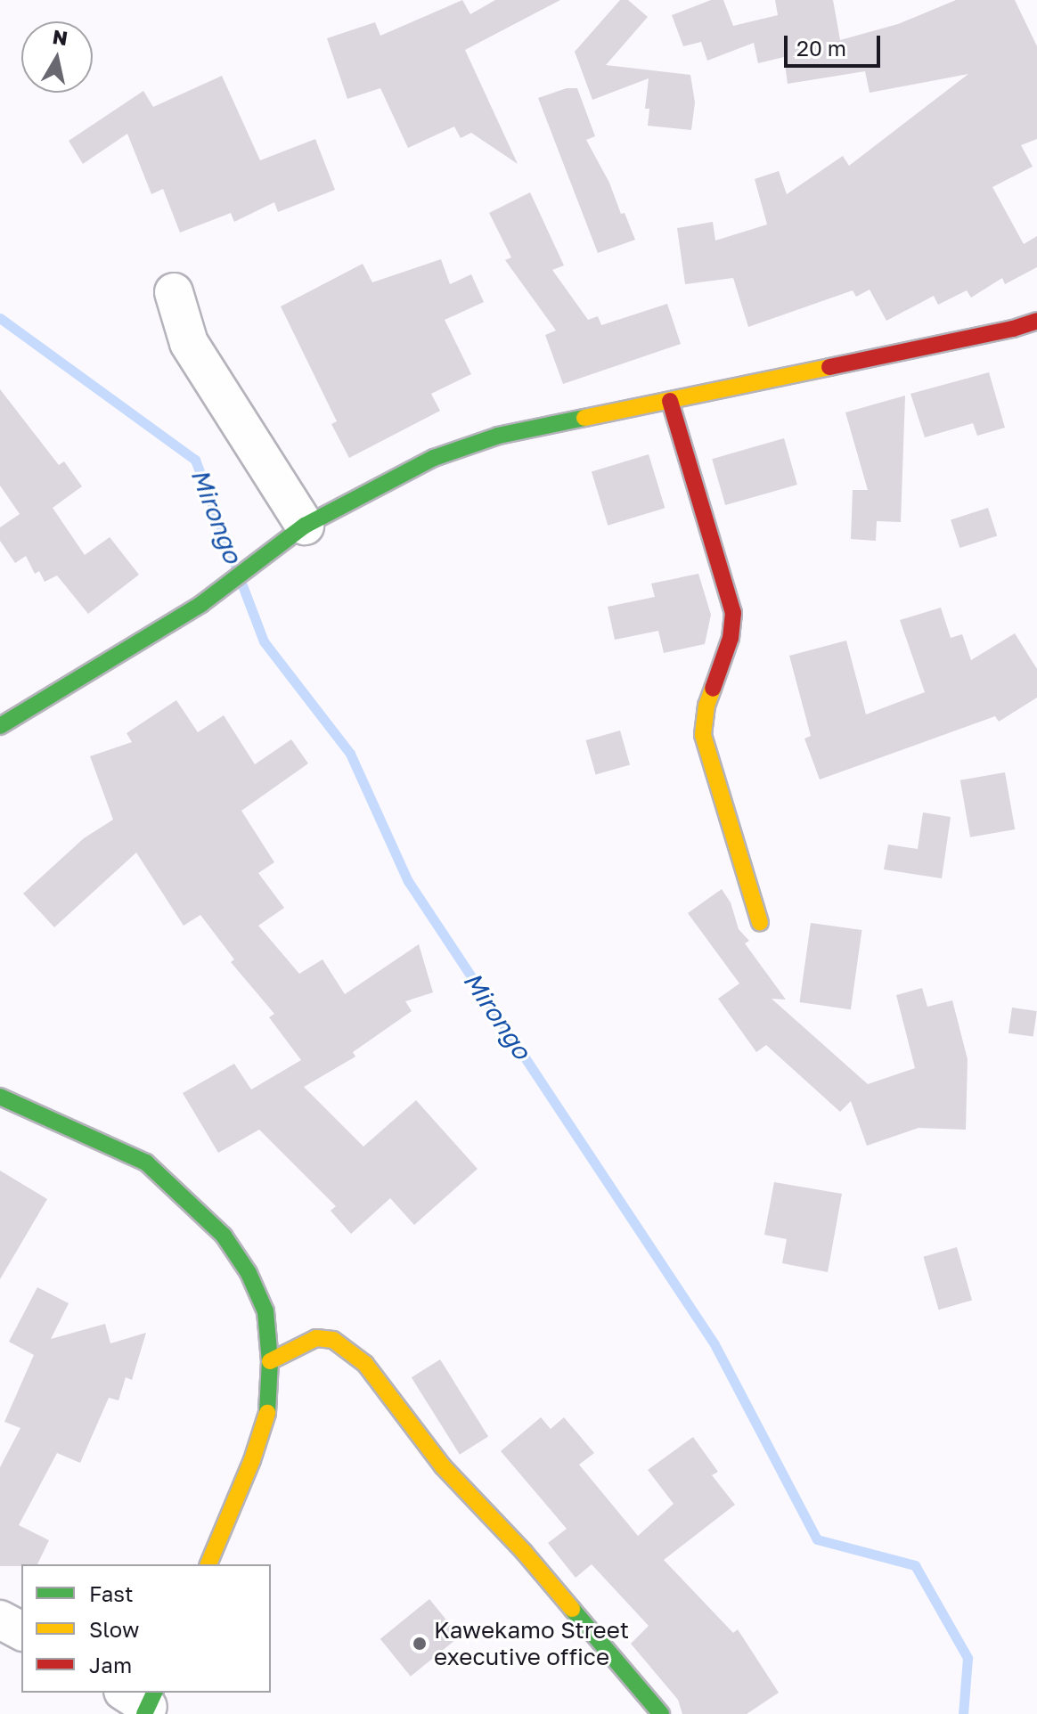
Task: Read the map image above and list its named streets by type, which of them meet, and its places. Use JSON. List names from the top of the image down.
{
  "water": ["Mirongo"],
  "places": ["Kawekamo Street executive office"],
  "legend": ["Fast", "Slow", "Jam"],
  "scale_bar": "20 m",
  "north": "top"
}
